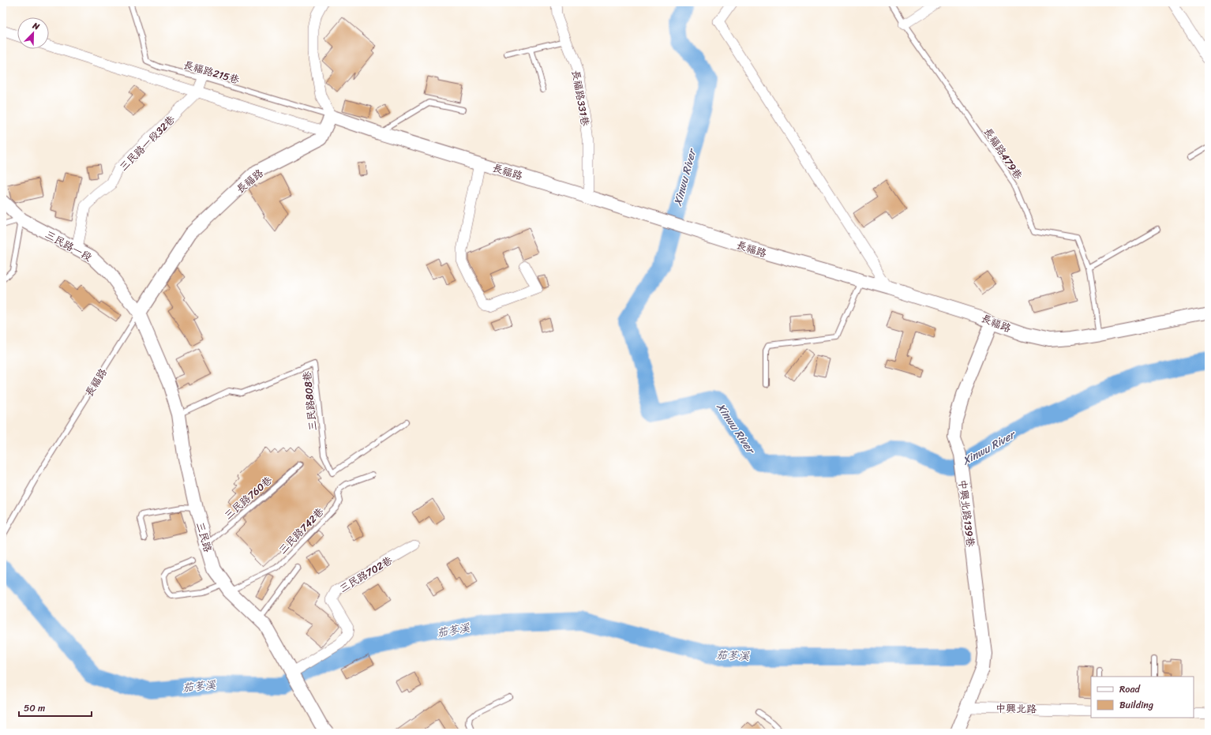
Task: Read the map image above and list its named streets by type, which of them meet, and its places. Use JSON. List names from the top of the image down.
{
  "streets": {
    "street": [
      "長福路331巷",
      "三民路一段32巷",
      "長福路",
      "三民路一段",
      "中興北路139巷",
      "三民路",
      "三民路702巷",
      "中興北路"
    ],
    "lane": [
      "長福路215巷",
      "長福路479巷",
      "三民路808巷",
      "三民路760巷",
      "三民路742巷"
    ]
  },
  "crossings": [
    ["長福路215巷", "三民路一段32巷"],
    ["長福路215巷", "長福路"],
    ["長福路331巷", "長福路"],
    ["三民路一段32巷", "三民路一段"],
    ["長福路479巷", "長福路"],
    ["長福路", "三民路一段"],
    ["長福路", "中興北路139巷"],
    ["長福路", "三民路"],
    ["三民路一段", "三民路"],
    ["三民路808巷", "三民路"],
    ["三民路760巷", "三民路"],
    ["中興北路139巷", "中興北路"],
    ["三民路742巷", "三民路"],
    ["三民路", "三民路702巷"]
  ],
  "water": ["Xinwu River", "茄苳溪"],
  "legend": ["Road", "Building"],
  "scale_bar": "50 m",
  "north": "top right"
}
